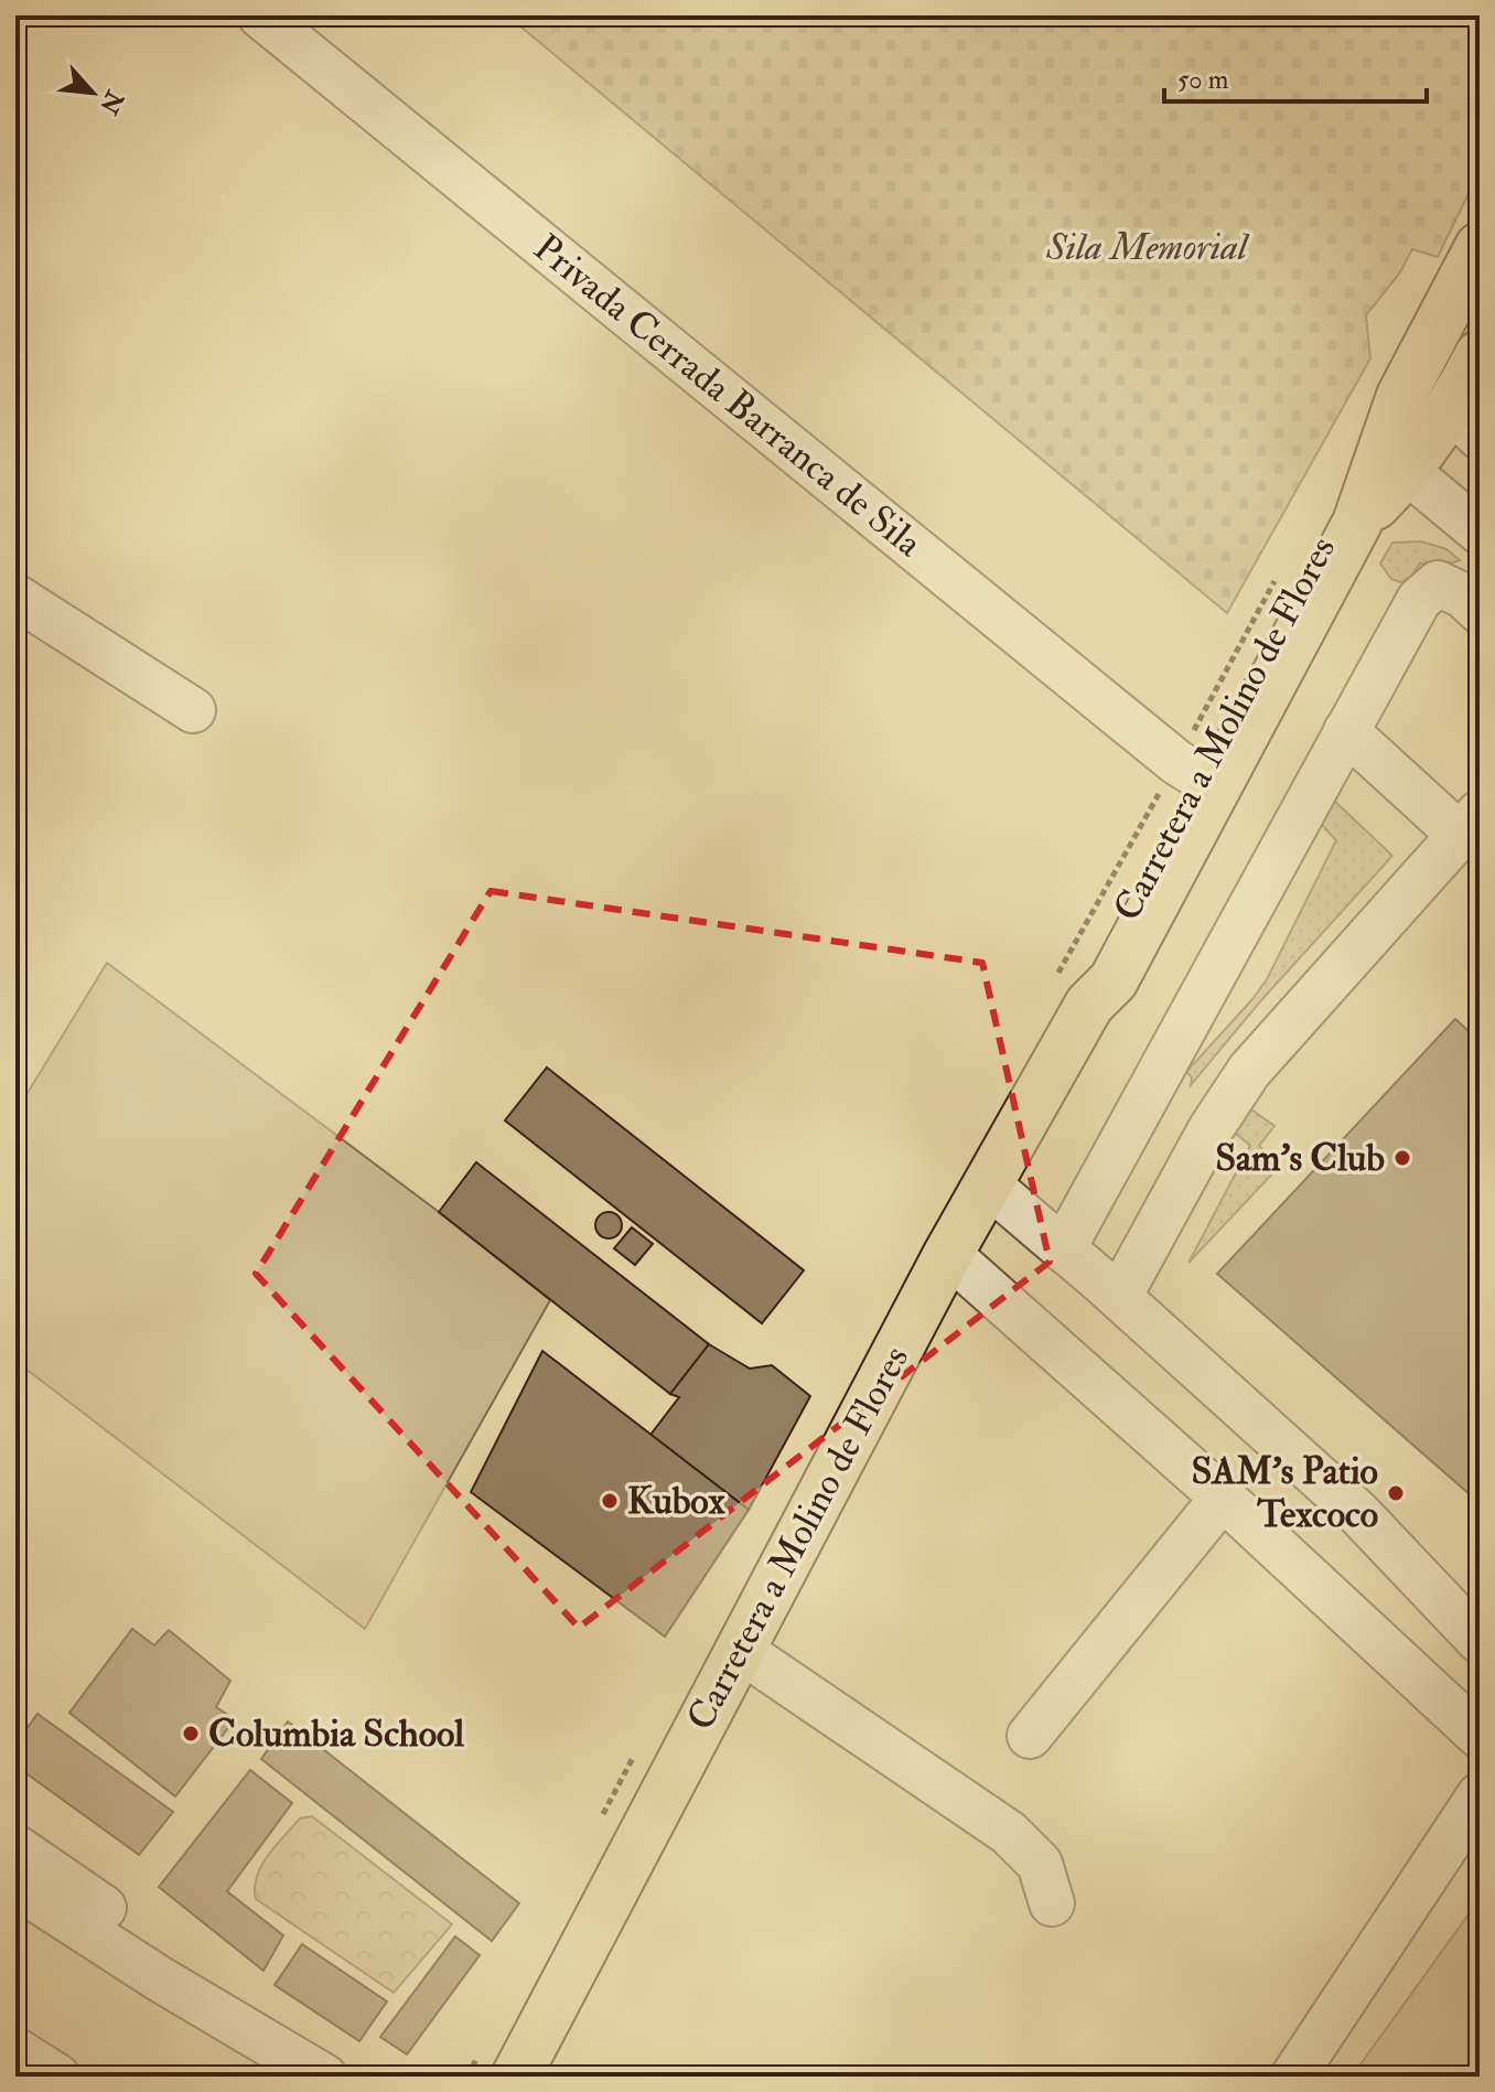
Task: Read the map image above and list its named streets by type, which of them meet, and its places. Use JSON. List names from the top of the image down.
{
  "streets": {
    "main road": ["Carretera a Molino de Flores"],
    "street": ["Privada Cerrada Barranca de Sila"]
  },
  "crossings": [
    ["Privada Cerrada Barranca de Sila", "Carretera a Molino de Flores"]
  ],
  "parks": ["Sila Memorial"],
  "places": [
    "Sam's Club",
    "SAM's Patio Texcoco",
    "Kubox",
    "Columbia School"
  ],
  "scale_bar": "50 m",
  "north": "bottom right"
}
